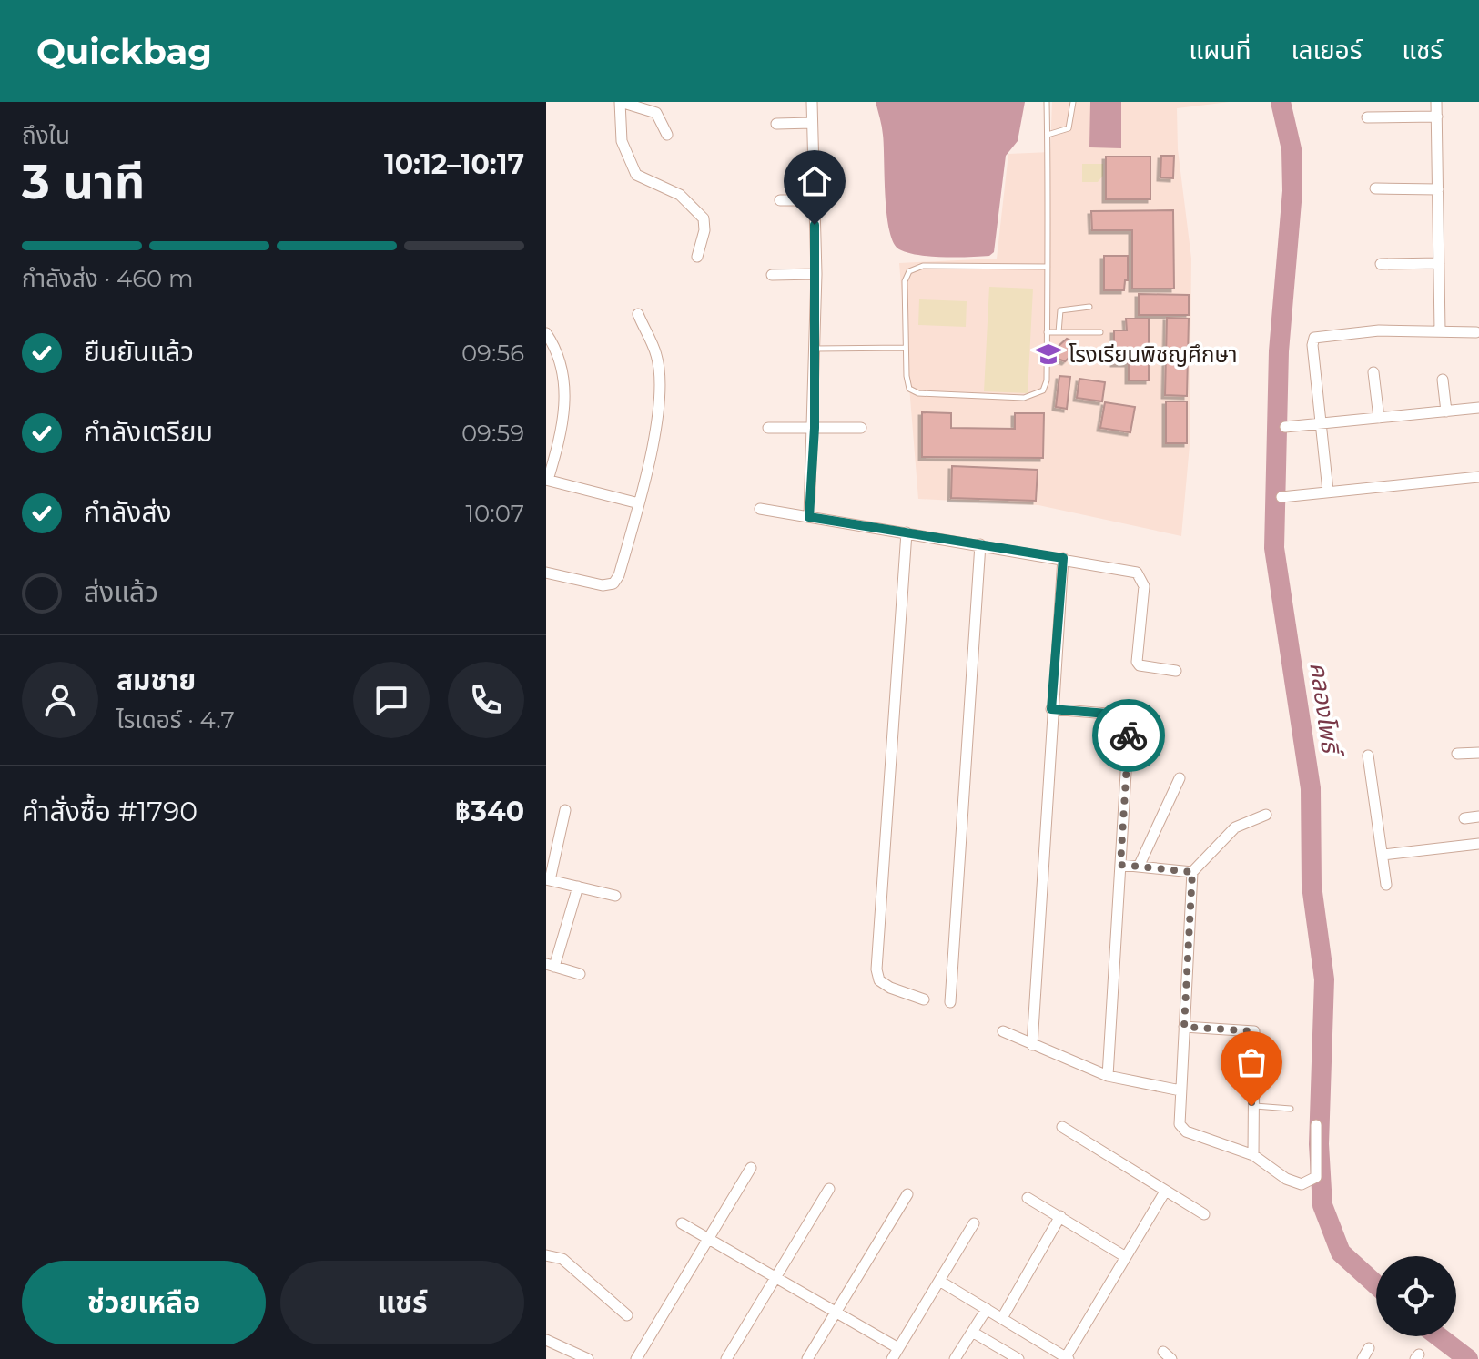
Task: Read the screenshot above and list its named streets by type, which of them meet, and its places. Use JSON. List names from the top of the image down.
{
  "water": ["คลองโพธิ์"],
  "places": {
    "school or university": ["โรงเรียนพิชญศึกษา"]
  },
  "page": {
    "header": "Quickbag",
    "nav": ["แผนที่", "เลเยอร์", "แชร์"],
    "heading": ["3 นาที", "ถึงใน", "10:12–10:17"],
    "panel": [
      "สมชาย",
      "ไรเดอร์ · 4.7",
      "คำสั่งซื้อ #1790",
      "฿340"
    ],
    "bar": "กำลังส่ง · 460 m",
    "list": [
      ["ยืนยันแล้ว", "09:56"],
      ["กำลังเตรียม", "09:59"],
      ["กำลังส่ง", "10:07"],
      "ส่งแล้ว"
    ],
    "buttons": ["ช่วยเหลือ", "แชร์"]
  }
}
